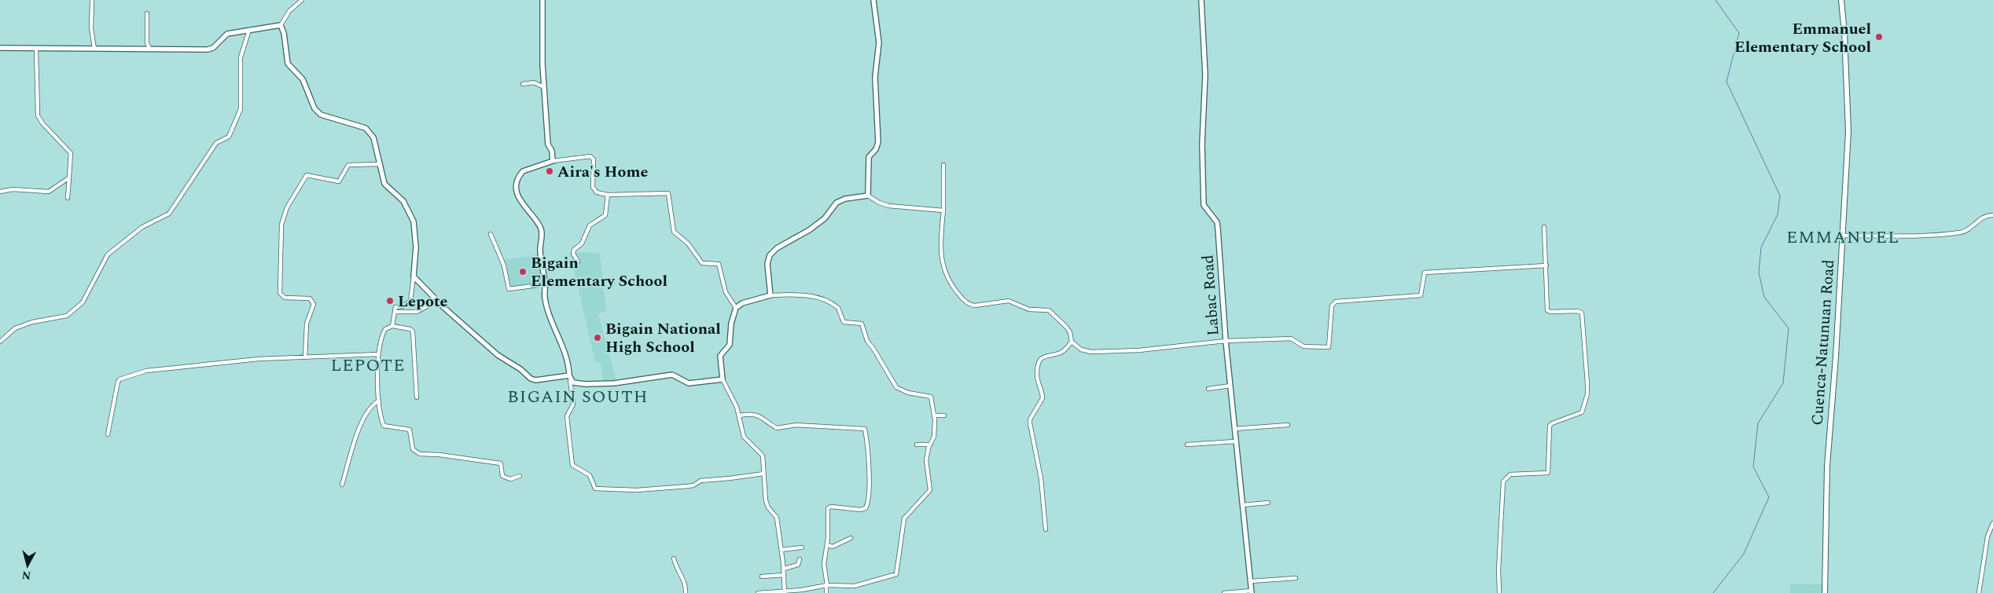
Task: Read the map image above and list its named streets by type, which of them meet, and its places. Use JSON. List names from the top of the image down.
{
  "streets": {
    "main road": ["Cuenca-Natunuan Road"],
    "street": ["Labac Road"]
  },
  "districts": ["EMMANUEL", "LEPOTE", "BIGAIN SOUTH"],
  "places": [
    "Emmanuel Elementary School",
    "Aira's Home",
    "Bigain Elementary School",
    "Lepote",
    "Bigain National High School"
  ],
  "north": "bottom"
}
